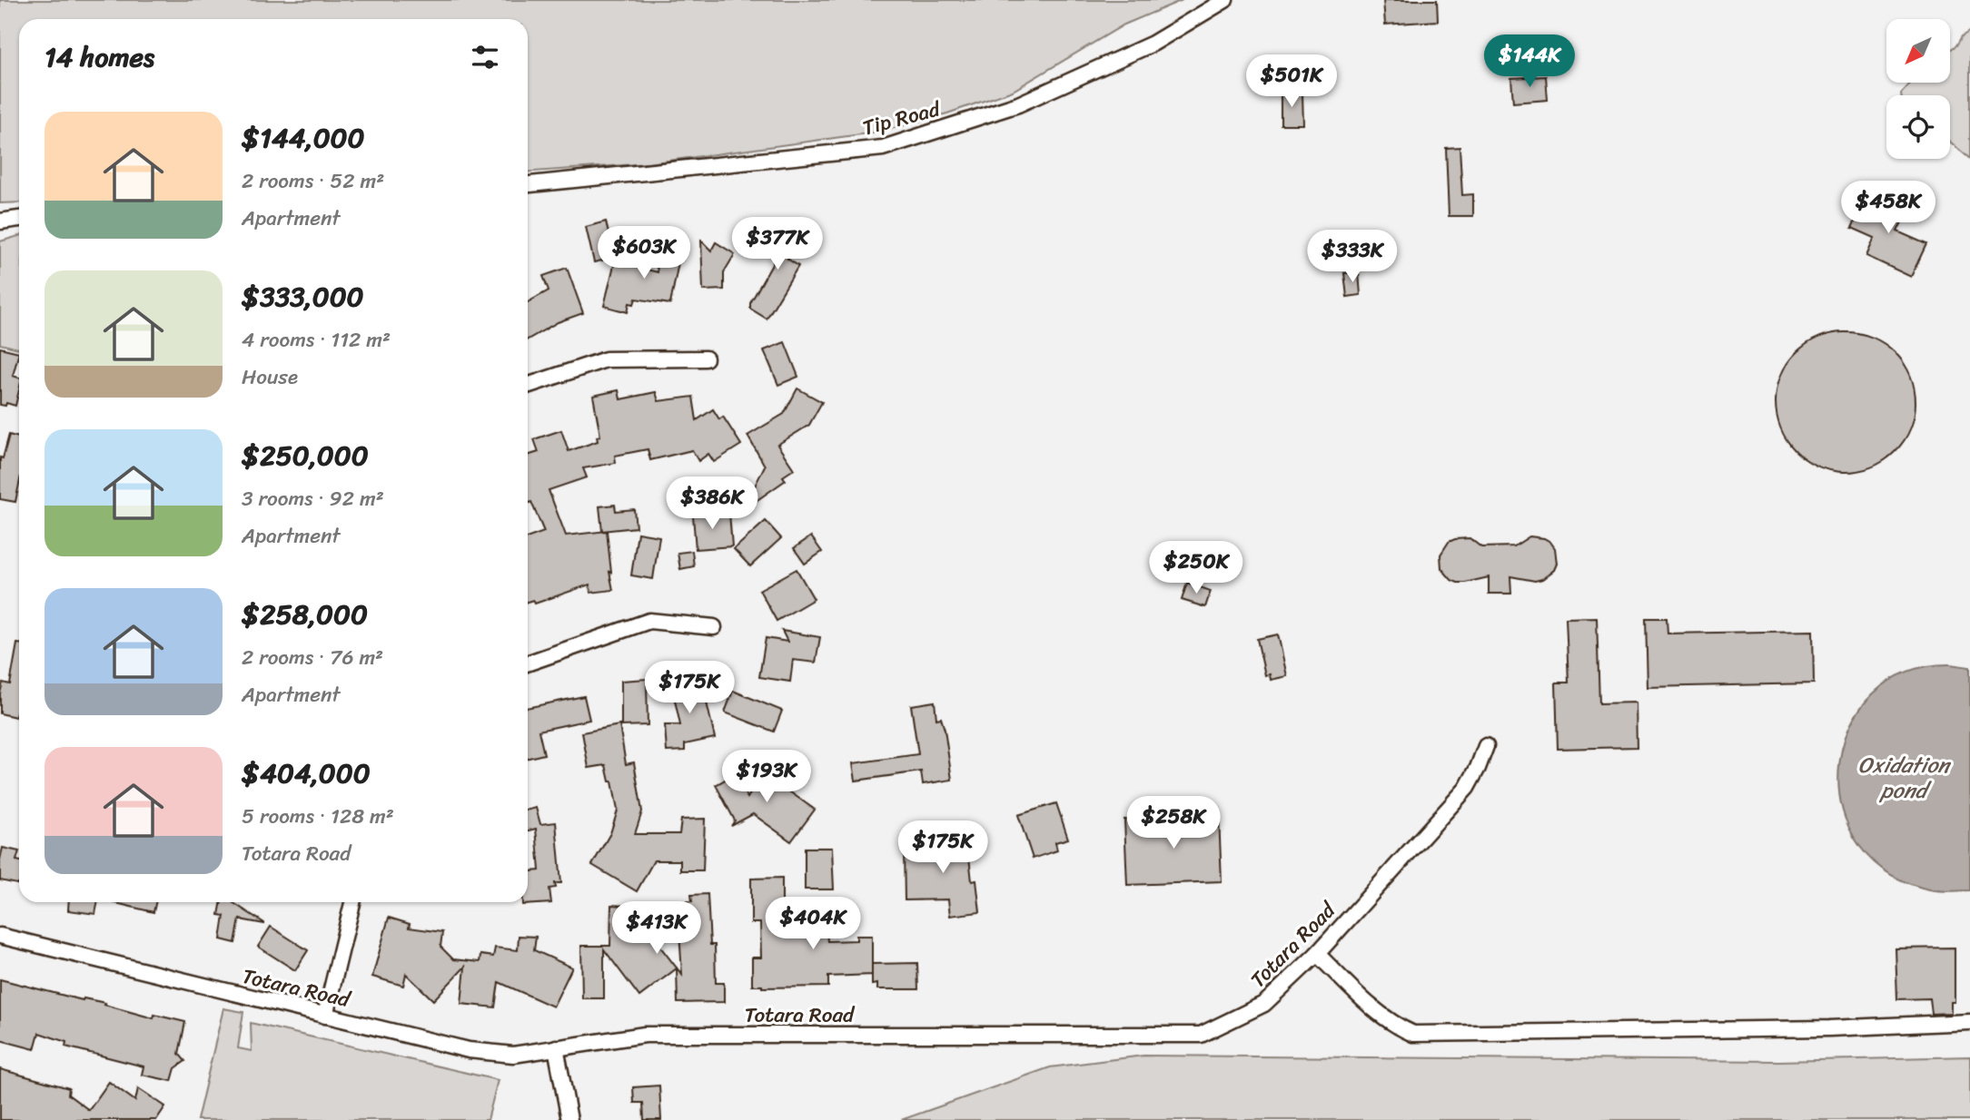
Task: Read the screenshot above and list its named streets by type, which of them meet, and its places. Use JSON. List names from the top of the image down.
{
  "streets": {
    "street": ["Tip Road", "Totara Road"]
  },
  "water": ["Oxidation pond"],
  "north": "bottom left",
  "page": {
    "heading": "14 homes",
    "price": [
      "$144K",
      "$501K",
      "$458K",
      "$377K",
      "$603K",
      "$333K",
      "$386K",
      "$250K",
      "$175K",
      "$193K",
      "$258K",
      "$175K",
      "$404K",
      "$413K"
    ],
    "list": [
      {
        "name": "$144,000",
        "note": "2 rooms · 52 m² · Apartment"
      },
      {
        "name": "$333,000",
        "note": "4 rooms · 112 m² · House"
      },
      {
        "name": "$250,000",
        "note": "3 rooms · 92 m² · Apartment"
      },
      {
        "name": "$258,000",
        "note": "2 rooms · 76 m² · Apartment"
      },
      {
        "name": "$404,000",
        "note": "5 rooms · 128 m² · Totara Road"
      }
    ]
  }
}
